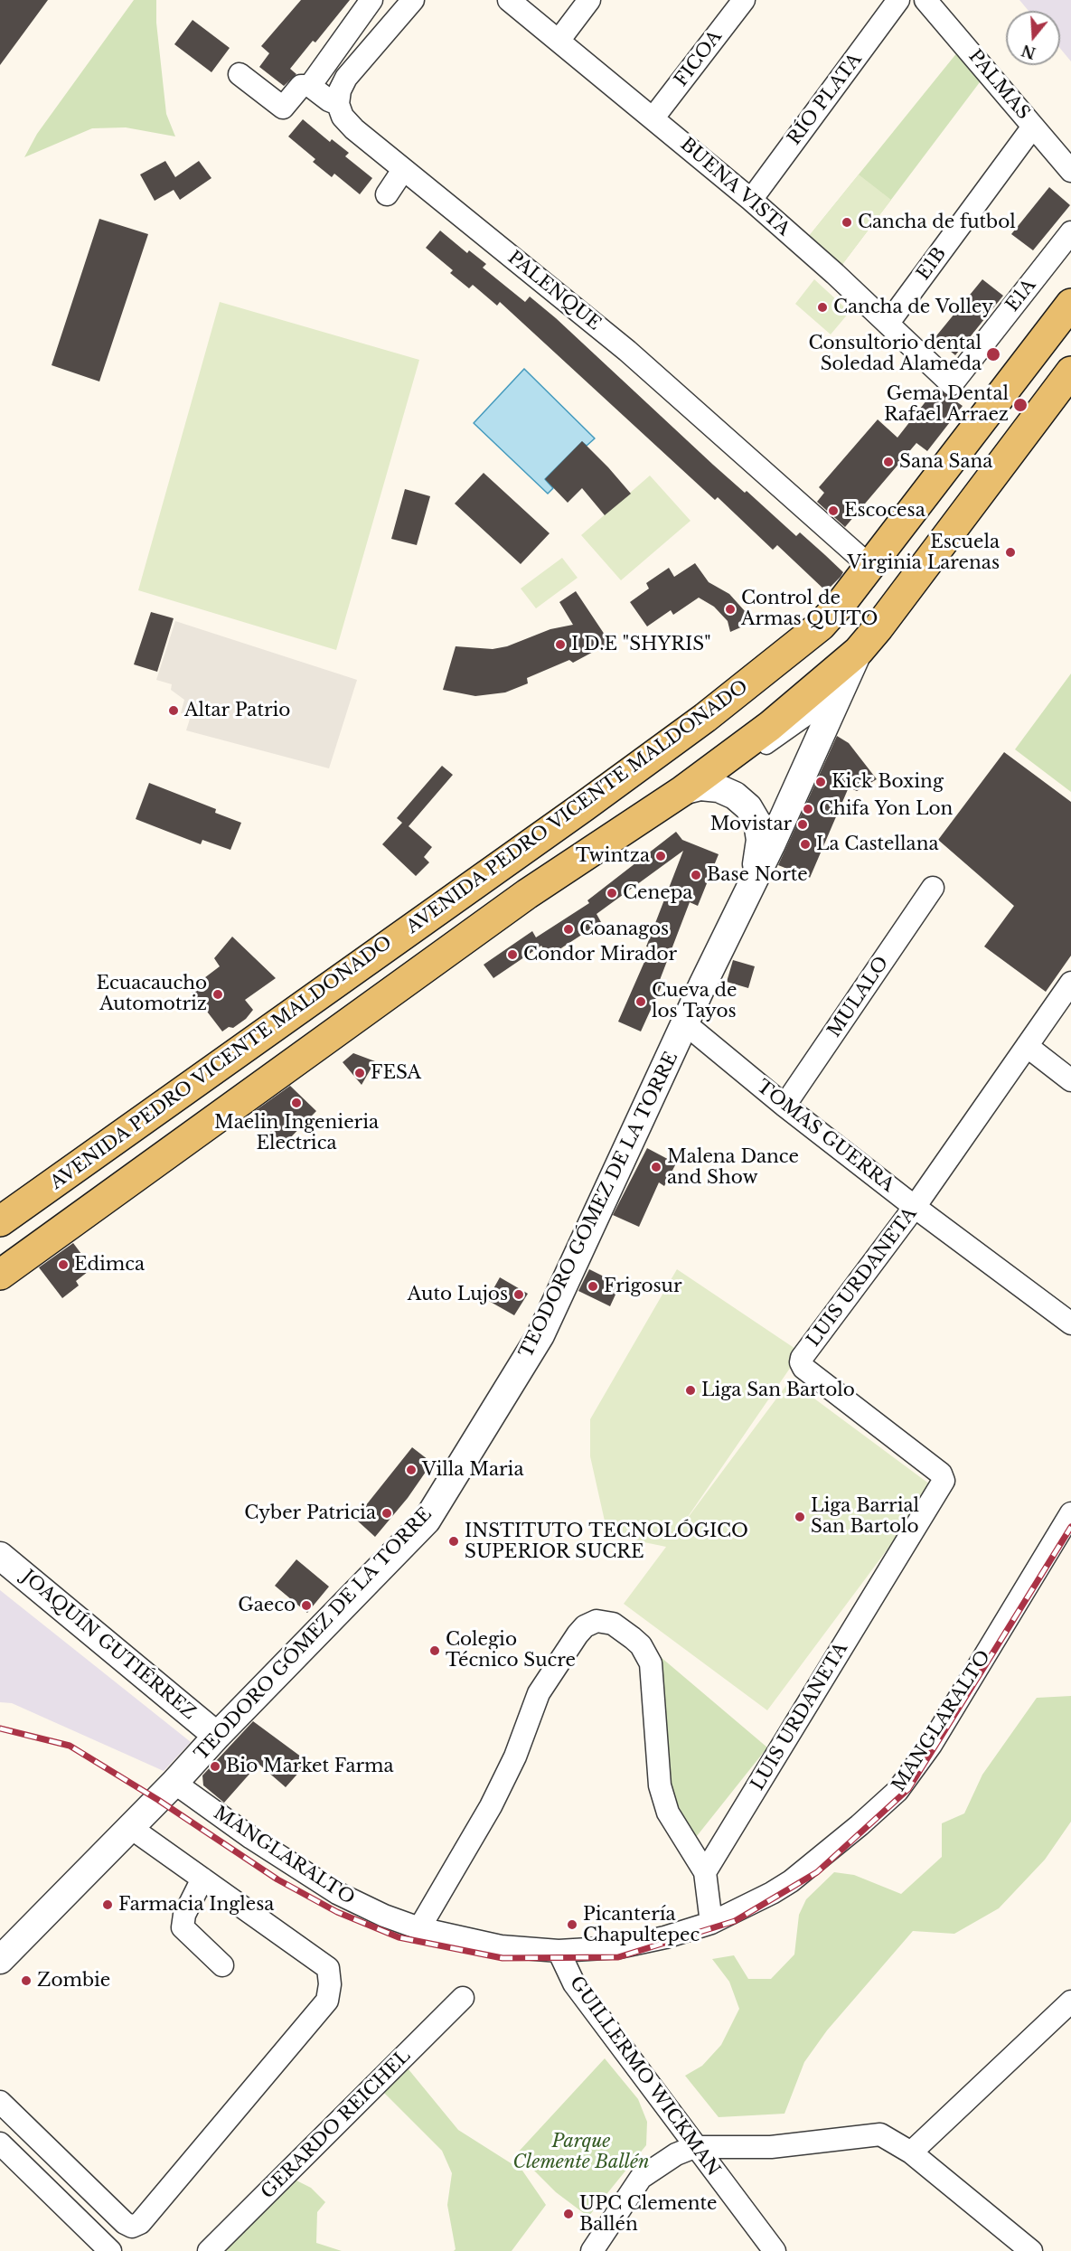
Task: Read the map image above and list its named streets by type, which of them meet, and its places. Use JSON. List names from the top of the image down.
{
  "streets": {
    "main road": ["AVENIDA PEDRO VICENTE MALDONADO"],
    "street": [
      "FICOA",
      "PALMAS",
      "RÍO PLATA",
      "BUENA VISTA",
      "E1B",
      "PALENQUE",
      "E1A",
      "MULALO",
      "TOMAS GUERRA",
      "TEODORO GÓMEZ DE LA TORRE",
      "LUIS URDANETA",
      "JOAQUÍN GUTIÉRREZ",
      "MANGLARALTO",
      "GUILLERMO WICKMAN",
      "GERARDO REICHEL"
    ]
  },
  "crossings": [
    ["FICOA", "BUENA VISTA"],
    ["PALMAS", "E1B"],
    ["RÍO PLATA", "BUENA VISTA"],
    ["BUENA VISTA", "E1B"],
    ["BUENA VISTA", "E1A"],
    ["PALENQUE", "AVENIDA PEDRO VICENTE MALDONADO"],
    ["MULALO", "TOMAS GUERRA"],
    ["TOMAS GUERRA", "TEODORO GÓMEZ DE LA TORRE"],
    ["TOMAS GUERRA", "LUIS URDANETA"],
    ["TEODORO GÓMEZ DE LA TORRE", "JOAQUÍN GUTIÉRREZ"],
    ["TEODORO GÓMEZ DE LA TORRE", "MANGLARALTO"],
    ["MANGLARALTO", "GUILLERMO WICKMAN"]
  ],
  "parks": ["Parque Clemente Ballén"],
  "places": [
    "Cancha de futbol",
    "Cancha de Volley",
    "Consultorio dental Soledad Alameda",
    "Gema Dental Rafael Arraez",
    "Sana Sana",
    "Escocesa",
    "Escuela Virginia Larenas",
    "Control de Armas QUITO",
    "I D.E \"SHYRIS\"",
    "Altar Patrio",
    "Kick Boxing",
    "Chifa Yon Lon",
    "Movistar",
    "La Castellana",
    "Twintza",
    "Base Norte",
    "Cenepa",
    "Coanagos",
    "Condor Mirador",
    "Ecuacaucho Automotriz",
    "Cueva de los Tayos",
    "FESA",
    "Maelin Ingenieria Electrica",
    "Malena Dance and Show",
    "Edimca",
    "Frigosur",
    "Auto Lujos",
    "Liga San Bartolo",
    "Villa Maria",
    "Cyber Patricia",
    "Liga Barrial San Bartolo",
    "INSTITUTO TECNOLÓGICO SUPERIOR SUCRE",
    "Gaeco",
    "Colegio Técnico Sucre",
    "Bio Market Farma",
    "Farmacia Inglesa",
    "Picantería Chapultepec",
    "Zombie",
    "UPC Clemente Ballén"
  ],
  "north": "bottom"
}
